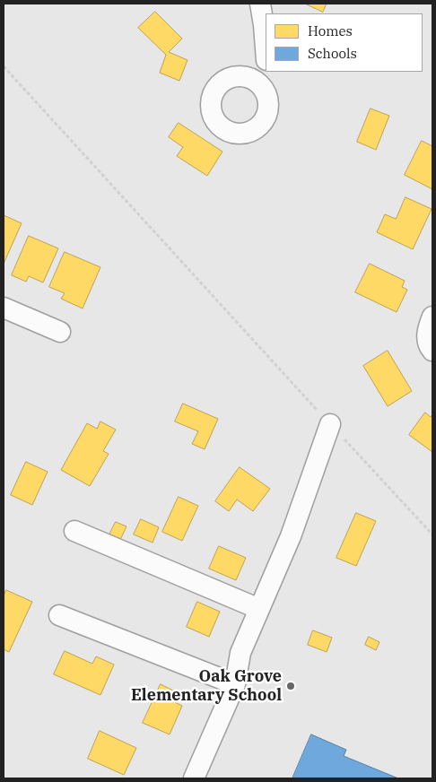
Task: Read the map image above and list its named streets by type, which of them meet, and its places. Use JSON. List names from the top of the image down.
{
  "places": ["Oak Grove Elementary School"],
  "legend": ["Homes", "Schools"]
}
